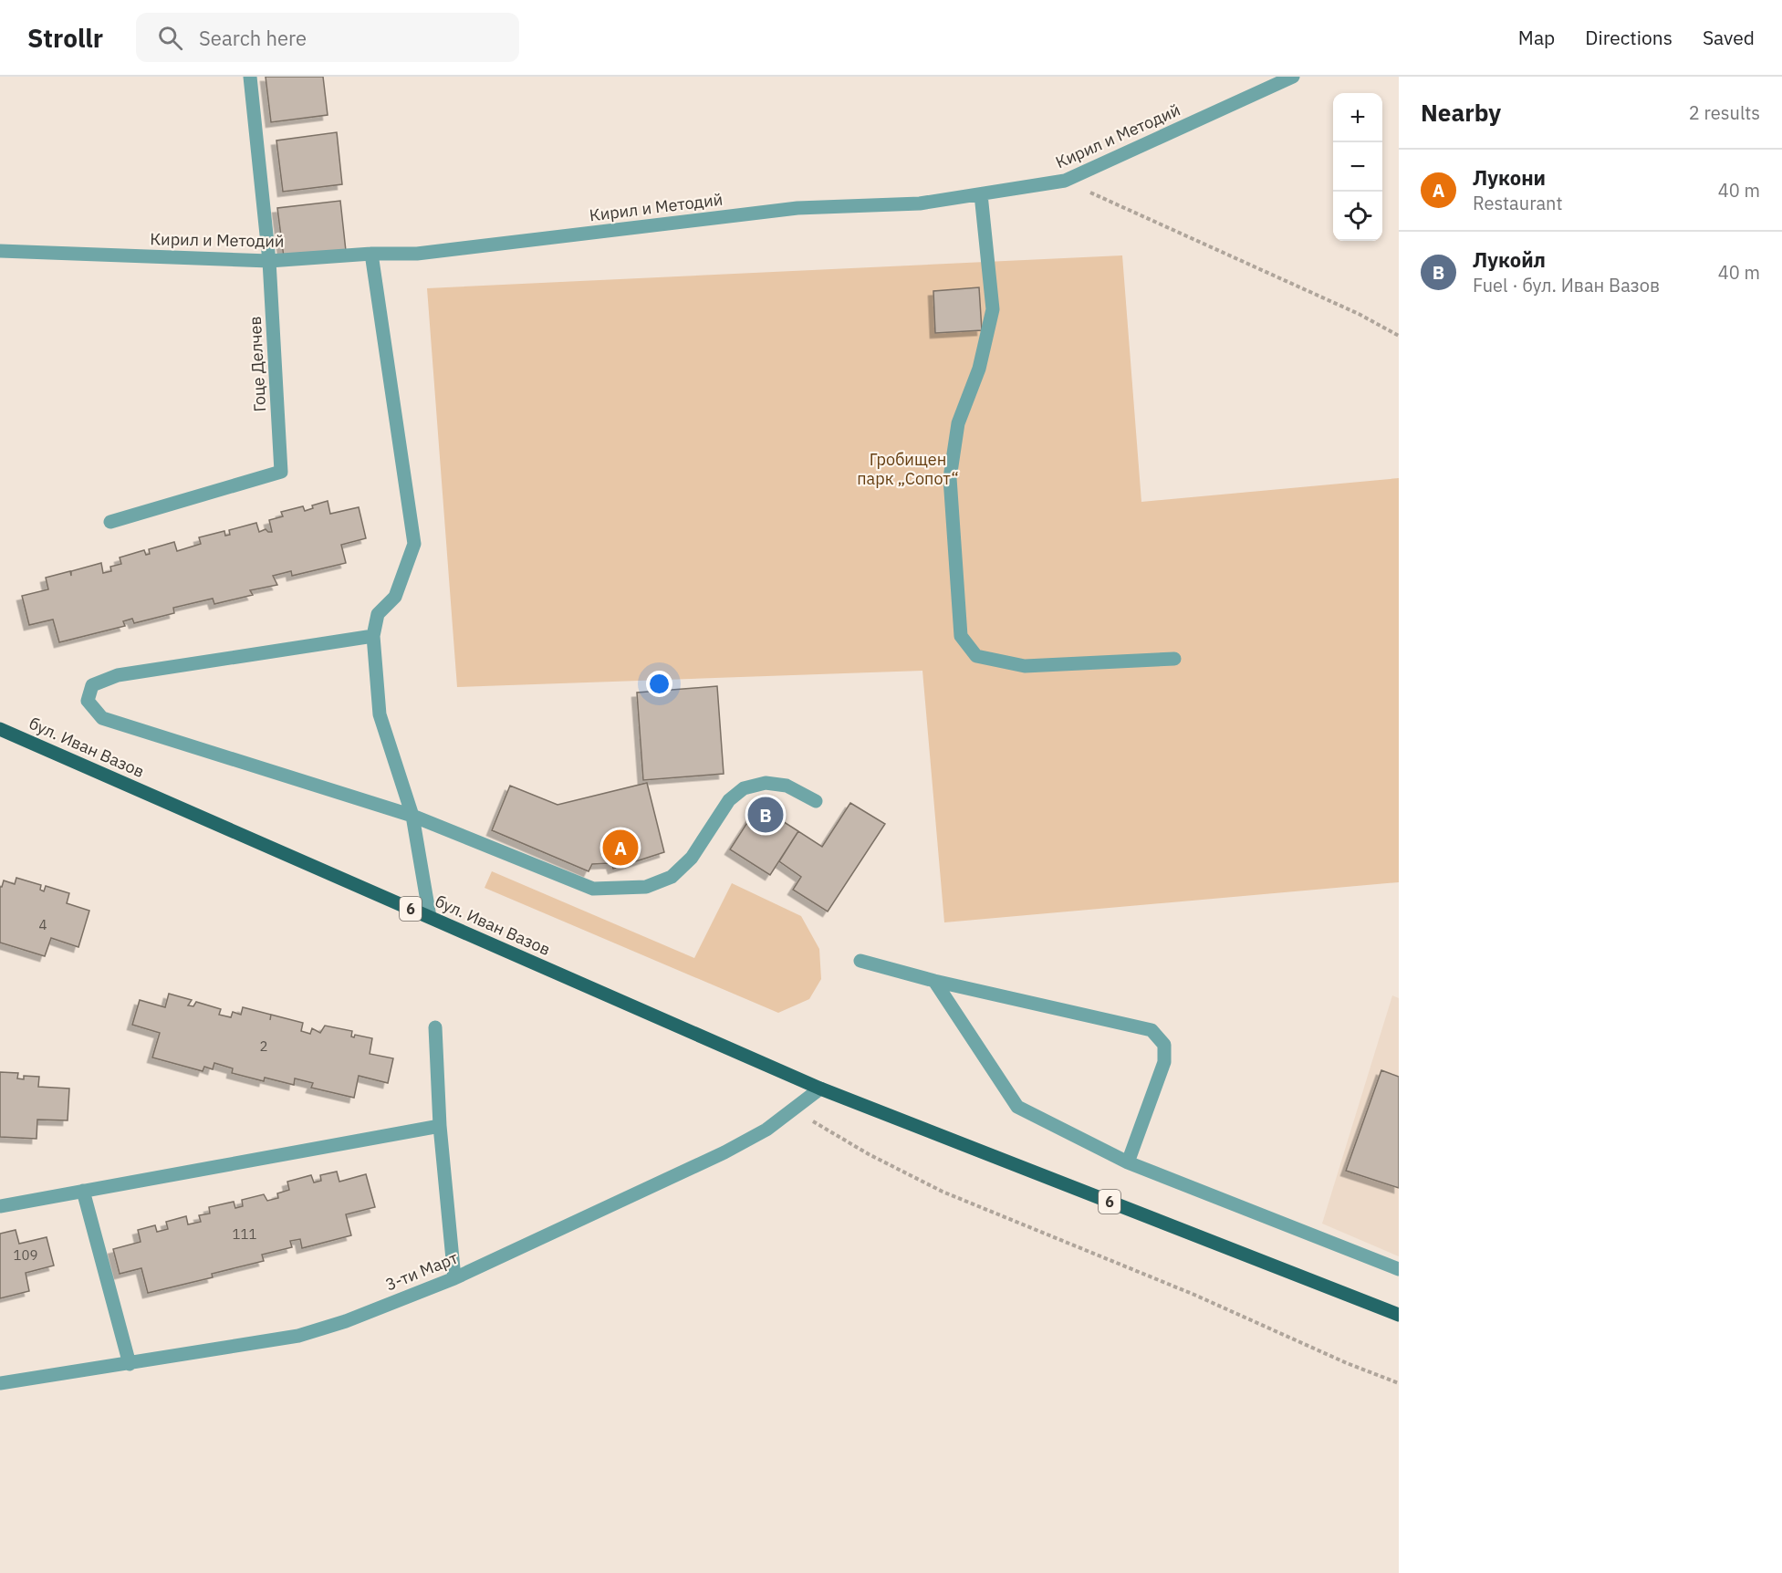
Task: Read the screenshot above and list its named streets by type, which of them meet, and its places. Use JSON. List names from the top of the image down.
{
  "streets": {
    "main road": ["бул. Иван Вазов", "6"],
    "street": ["Кирил и Методий", "Гоце Делчев", "3-ти Март"]
  },
  "crossings": [
    ["Кирил и Методий", "Гоце Делчев"],
    ["бул. Иван Вазов", "6"],
    ["бул. Иван Вазов", "3-ти Март"],
    ["6", "3-ти Март"]
  ],
  "parks": ["Гробищен парк „Сопот“"],
  "house_numbers": [
    "4",
    "2",
    "111",
    "109"
  ],
  "page": {
    "header": "Strollr",
    "search": "Search here",
    "nav": ["Map", "Directions", "Saved"],
    "heading": ["Nearby", "2 results"],
    "map_buttons": ["+", "−"],
    "list": [
      {
        "mark": "A",
        "name": "Лукони",
        "note": "Restaurant",
        "value": "40 m"
      },
      {
        "mark": "B",
        "name": "Лукойл",
        "note": "Fuel · бул. Иван Вазов",
        "value": "40 m"
      }
    ],
    "pins": ["B", "A"]
  }
}
